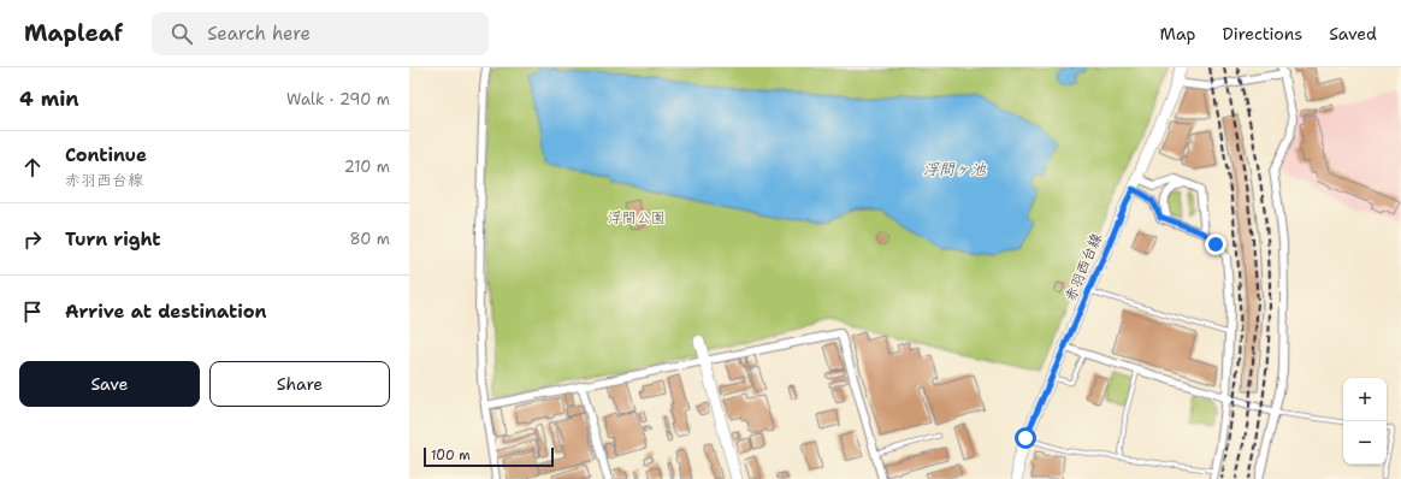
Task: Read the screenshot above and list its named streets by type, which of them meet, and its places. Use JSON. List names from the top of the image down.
{
  "streets": {
    "main road": ["赤羽西台線"]
  },
  "water": ["浮間ヶ池"],
  "parks": ["浮間公園"],
  "scale_bar": "100 m",
  "page": {
    "header": "Mapleaf",
    "search": "Search here",
    "nav": ["Map", "Directions", "Saved"],
    "heading": ["4 min", "Walk · 290 m"],
    "list": [
      ["Continue", "赤羽西台線", "210 m"],
      ["Turn right", "80 m"],
      "Arrive at destination"
    ],
    "buttons": ["Save", "Share"],
    "map_buttons": ["+", "−"],
    "scale": "100 m"
  }
}
